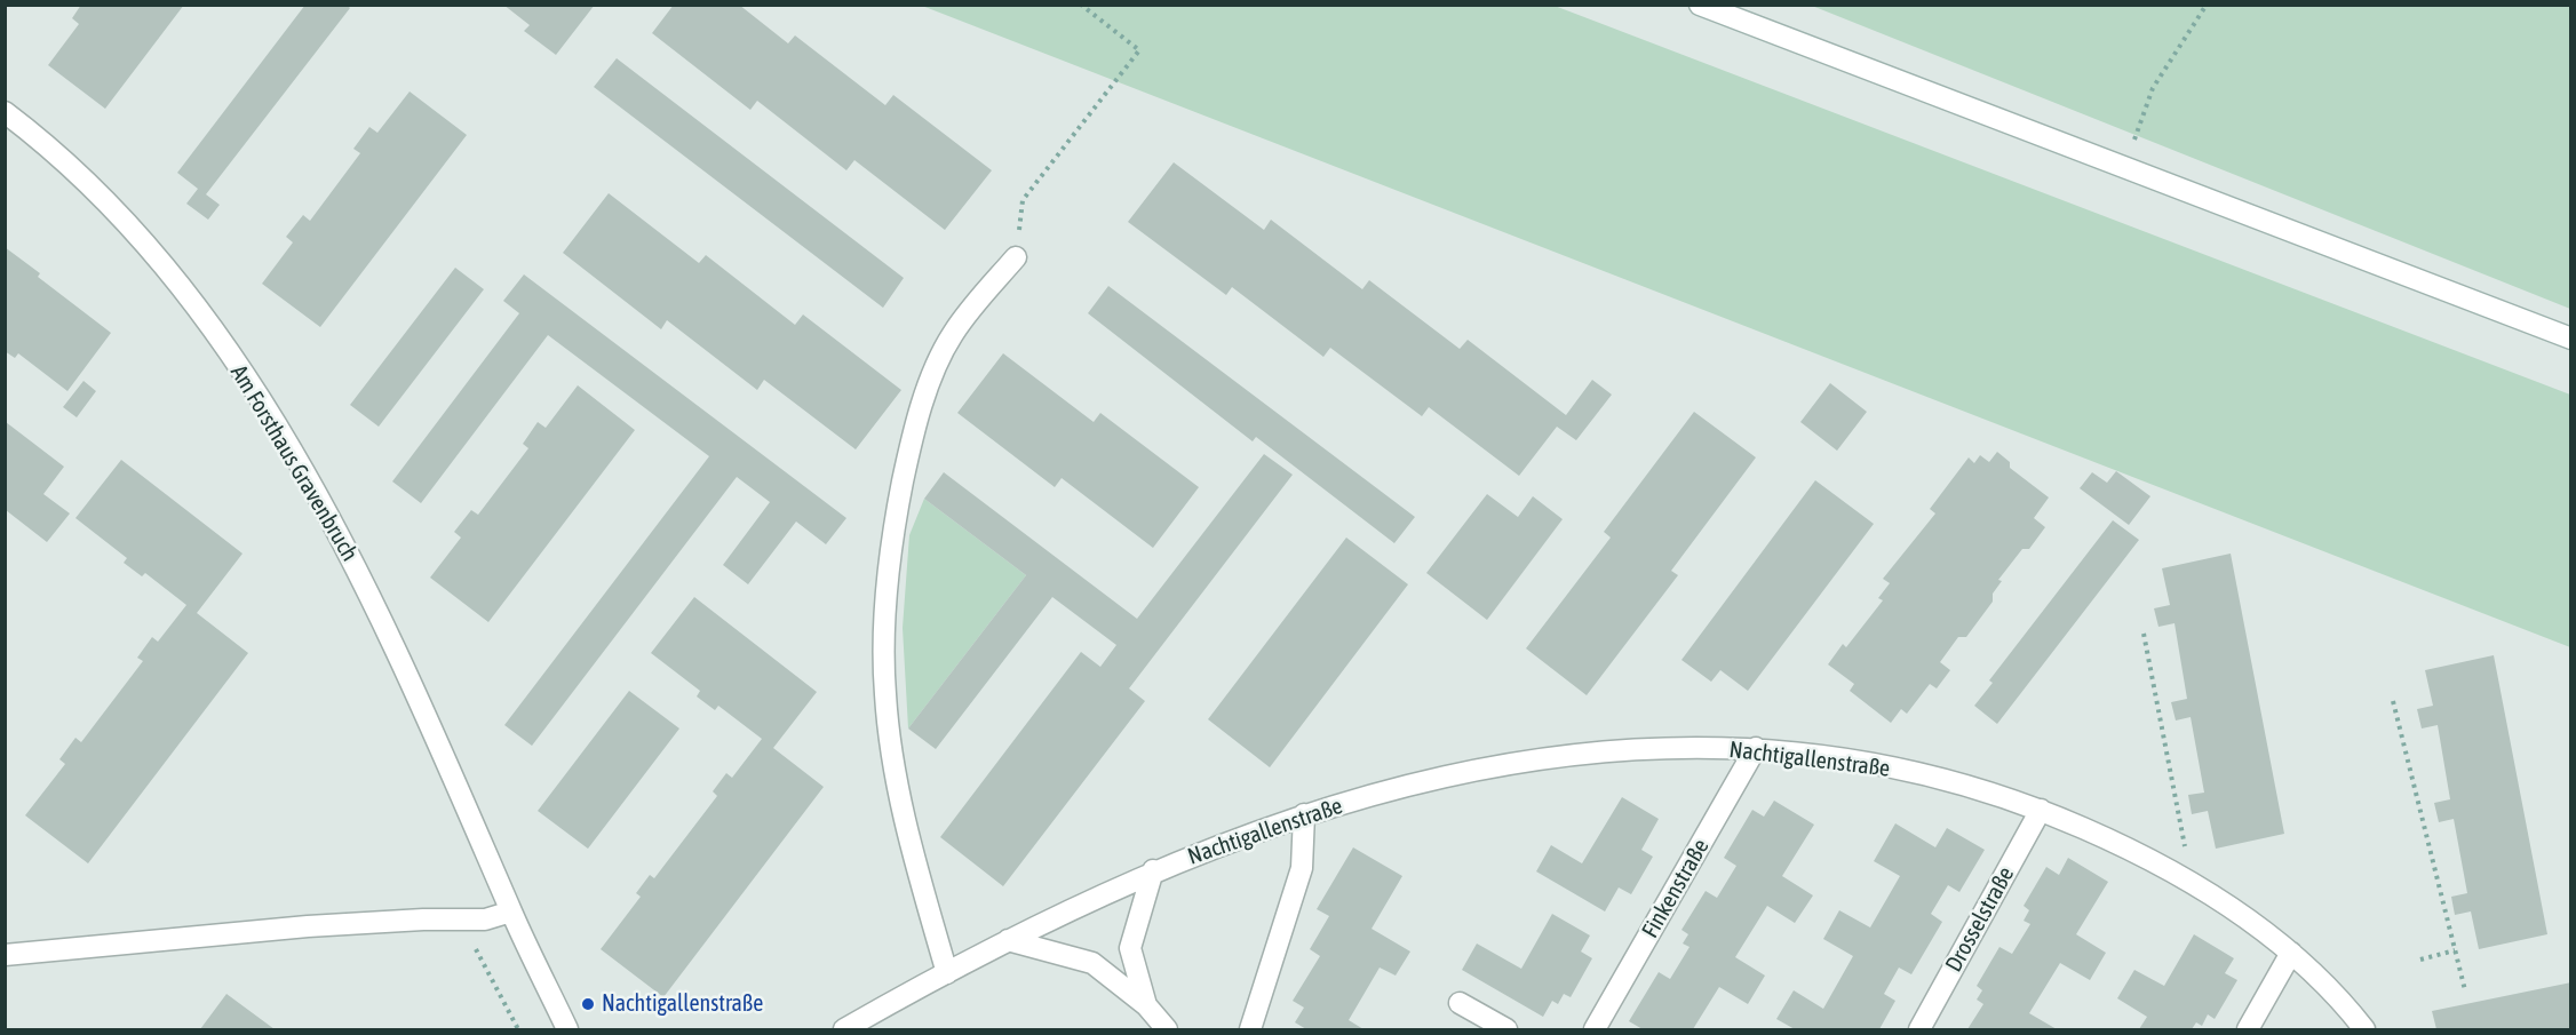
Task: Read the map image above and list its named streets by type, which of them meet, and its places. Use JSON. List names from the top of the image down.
{
  "streets": {
    "street": [
      "Am Forsthaus Gravenbruch",
      "Nachtigallenstraße",
      "Finkenstraße",
      "Drosselstraße"
    ]
  },
  "crossings": [
    ["Nachtigallenstraße", "Finkenstraße"],
    ["Nachtigallenstraße", "Drosselstraße"]
  ],
  "places": ["Nachtigallenstraße"]
}
